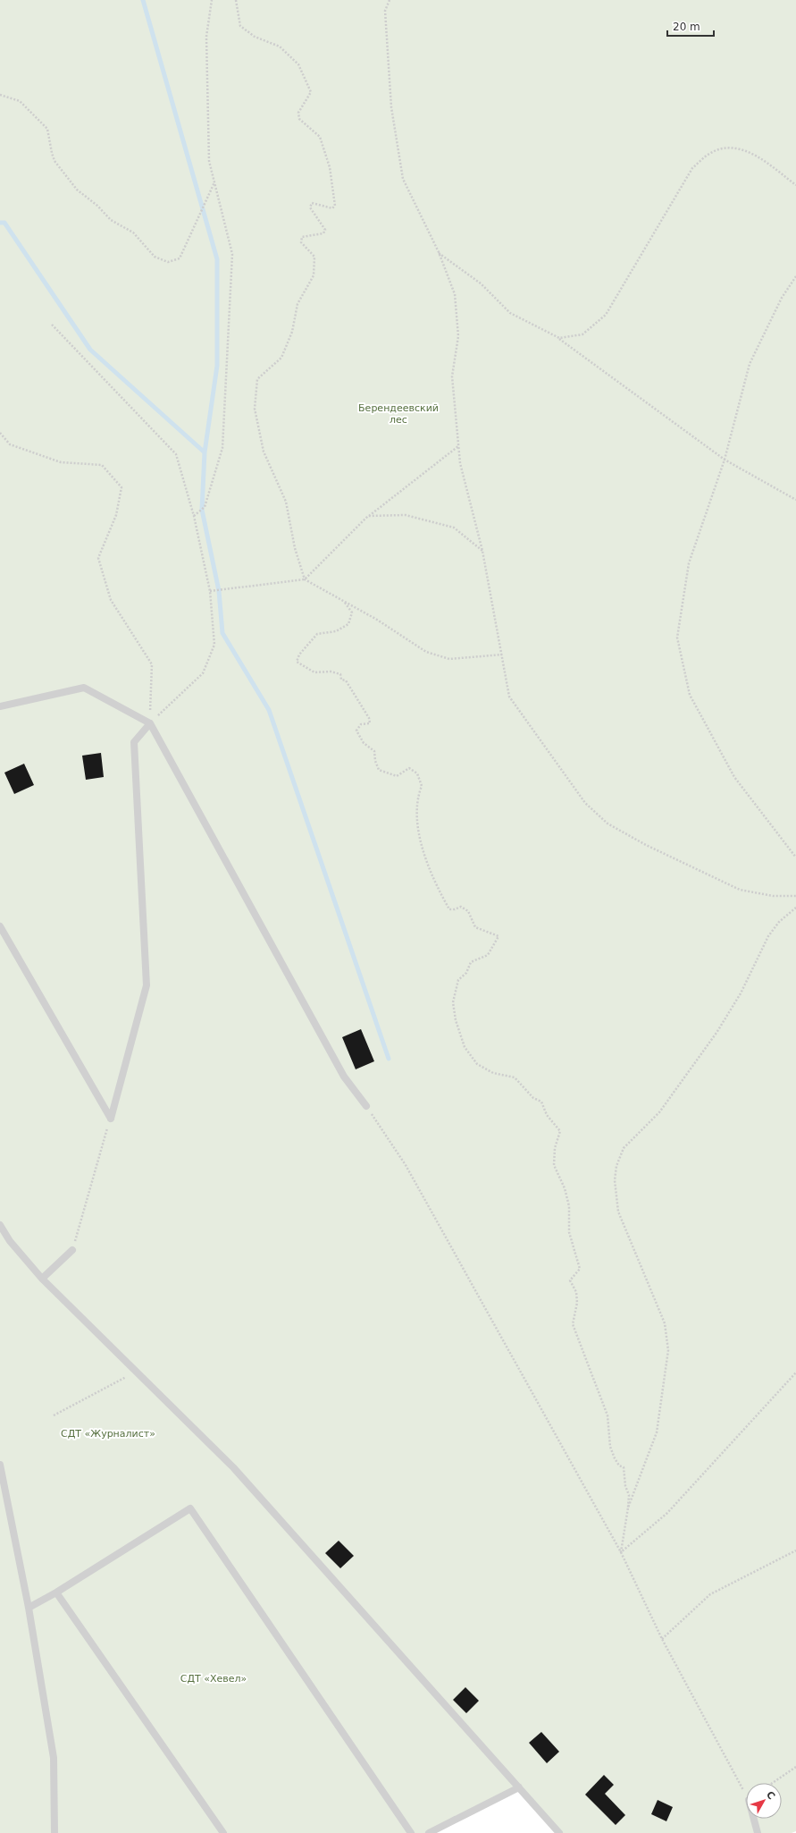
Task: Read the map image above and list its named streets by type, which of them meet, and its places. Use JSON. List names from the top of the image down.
{
  "parks": ["Берендеевский лес", "СДТ «Журналист»", "СДТ «Хевел»"],
  "scale_bar": "20 m",
  "north": "top right"
}
